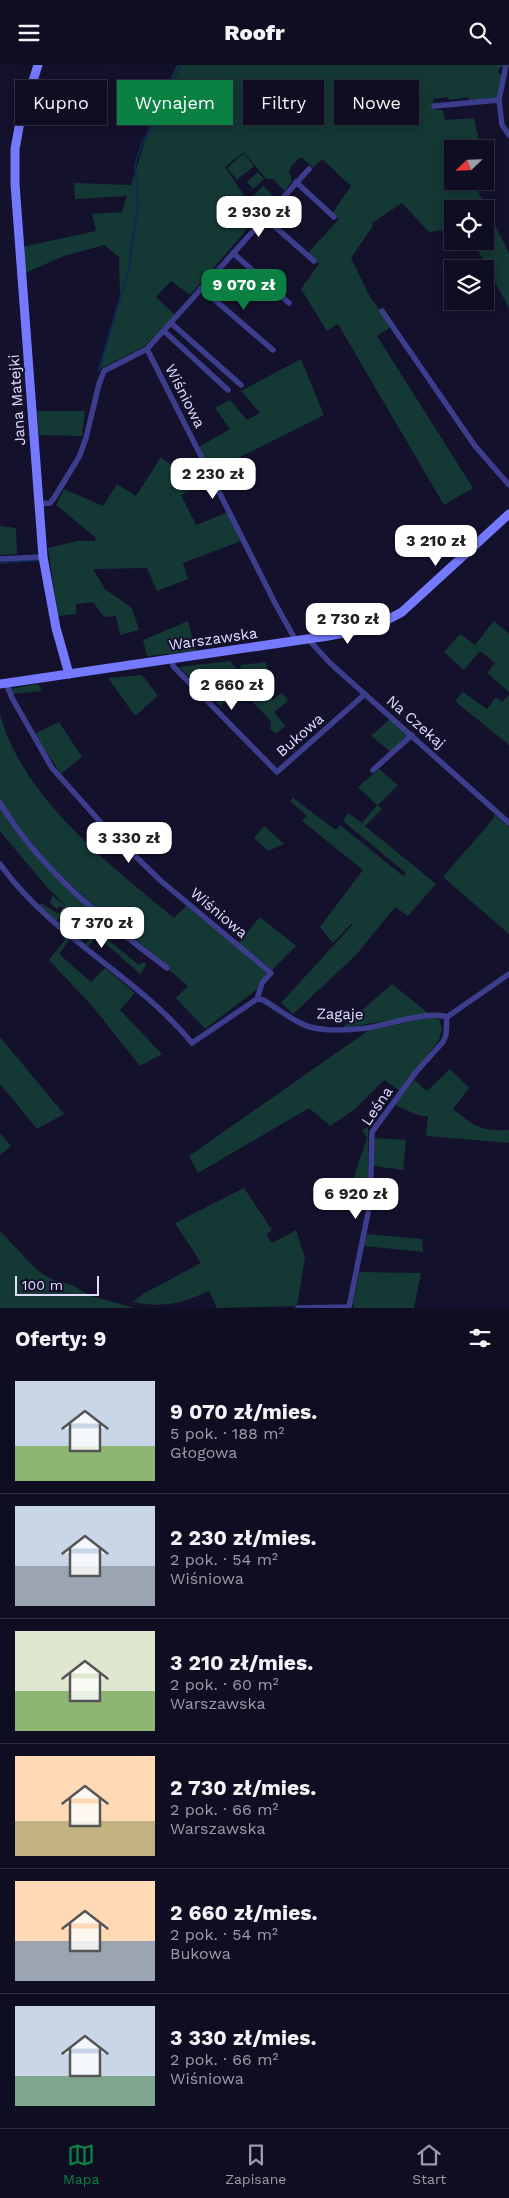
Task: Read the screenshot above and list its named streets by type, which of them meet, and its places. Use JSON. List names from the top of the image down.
{
  "streets": {
    "street": [
      "Wiśniowa",
      "Jana Matejki",
      "Warszawska",
      "Na Czekaj",
      "Bukowa",
      "Zagaje",
      "Leśna"
    ]
  },
  "crossings": [
    ["Wiśniowa", "Warszawska"],
    ["Wiśniowa", "Zagaje"],
    ["Jana Matejki", "Warszawska"],
    ["Warszawska", "Na Czekaj"],
    ["Warszawska", "Bukowa"],
    ["Na Czekaj", "Bukowa"],
    ["Zagaje", "Leśna"]
  ],
  "scale_bar": "100 m",
  "north": "bottom left",
  "page": {
    "header": "Roofr",
    "chip": [
      "Kupno",
      "Wynajem",
      "Filtry",
      "Nowe"
    ],
    "price": [
      "2 930 zł",
      "9 070 zł",
      "2 230 zł",
      "3 210 zł",
      "2 730 zł",
      "2 660 zł",
      "3 330 zł",
      "7 370 zł",
      "6 920 zł"
    ],
    "scale": "100 m",
    "heading": "Oferty: 9",
    "list": [
      {
        "name": "9 070 zł/mies.",
        "note": "5 pok. · 188 m² · Głogowa"
      },
      {
        "name": "2 230 zł/mies.",
        "note": "2 pok. · 54 m² · Wiśniowa"
      },
      {
        "name": "3 210 zł/mies.",
        "note": "2 pok. · 60 m² · Warszawska"
      },
      {
        "name": "2 730 zł/mies.",
        "note": "2 pok. · 66 m² · Warszawska"
      },
      {
        "name": "2 660 zł/mies.",
        "note": "2 pok. · 54 m² · Bukowa"
      },
      {
        "name": "3 330 zł/mies.",
        "note": "2 pok. · 66 m² · Wiśniowa"
      }
    ],
    "tabs": ["Mapa", "Zapisane", "Start"]
  }
}
